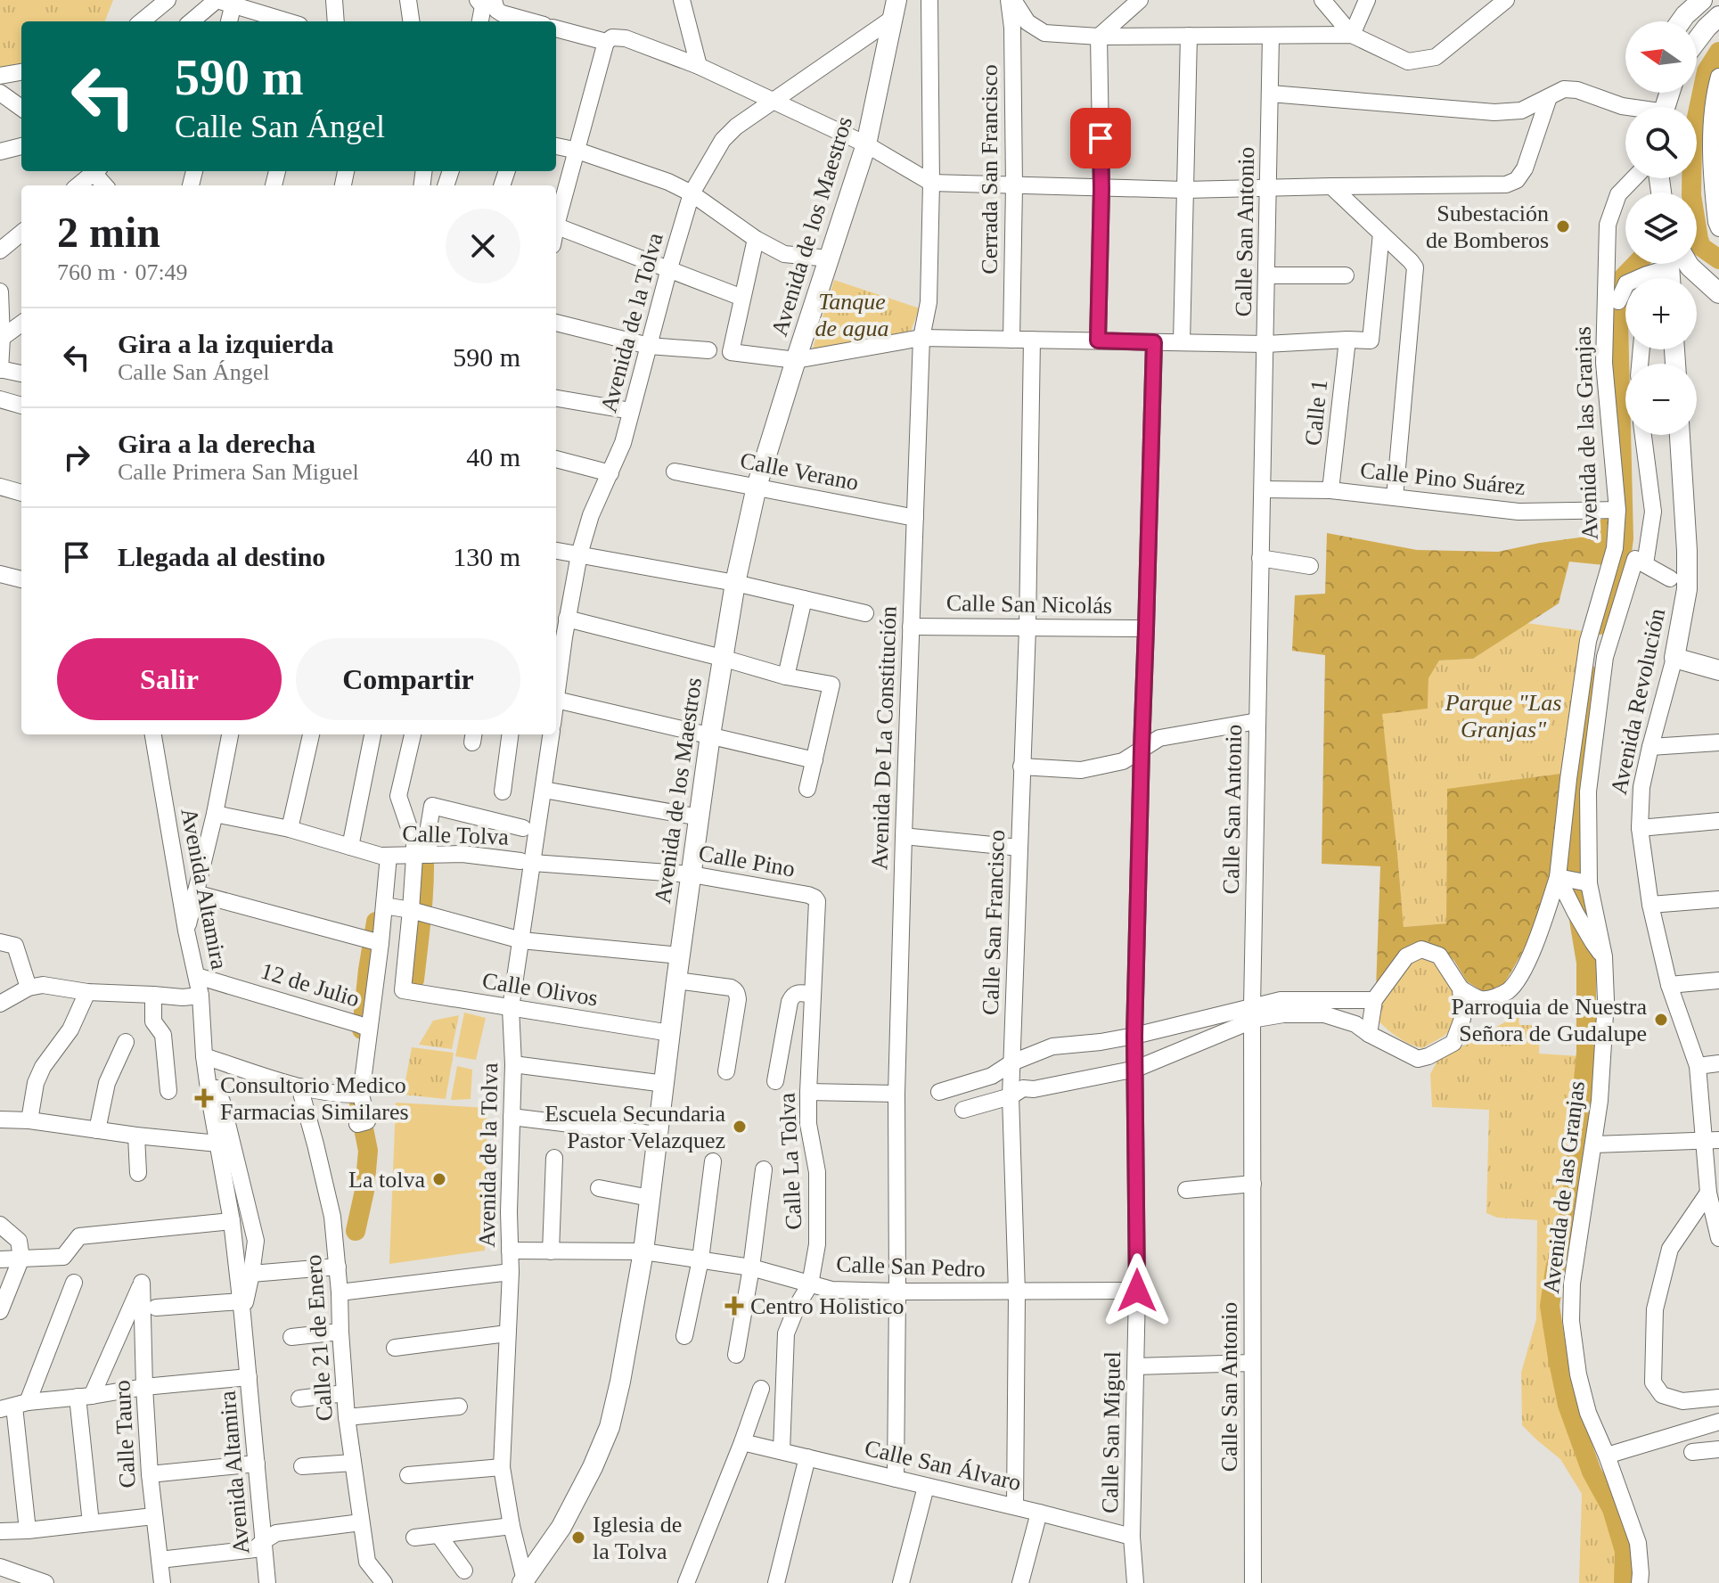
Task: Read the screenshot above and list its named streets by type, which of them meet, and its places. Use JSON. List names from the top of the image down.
{
  "streets": {
    "main road": ["Avenida de los Maestros", "Avenida Revolución"],
    "street": [
      "Cerrada San Francisco",
      "Calle San Antonio",
      "Avenida de la Tolva",
      "Calle 1",
      "Avenida de las Granjas",
      "Calle Verano",
      "Calle Pino Suárez",
      "Calle San Nicolás",
      "Avenida De La Constitución",
      "Calle Tolva",
      "Calle Pino",
      "Avenida Altamira",
      "Calle San Francisco",
      "12 de Julio",
      "Calle Olivos",
      "Calle La Tolva",
      "Calle San Pedro",
      "Calle 21 de Enero",
      "Calle San Miguel",
      "Calle Tauro",
      "Calle San Álvaro"
    ]
  },
  "crossings": [
    ["Avenida de los Maestros", "Avenida de la Tolva"],
    ["Avenida de los Maestros", "Calle Verano"],
    ["Avenida de los Maestros", "Calle Pino"],
    ["Avenida de los Maestros", "Calle Olivos"],
    ["Avenida de los Maestros", "Calle San Pedro"],
    ["Calle San Antonio", "Calle Pino Suárez"],
    ["Avenida de la Tolva", "Calle Tolva"],
    ["Avenida de la Tolva", "Calle Pino"],
    ["Avenida de la Tolva", "Calle Olivos"],
    ["Avenida de la Tolva", "Calle San Pedro"],
    ["Calle 1", "Calle Pino Suárez"],
    ["Avenida de las Granjas", "Calle Pino Suárez"],
    ["Calle Verano", "Avenida De La Constitución"],
    ["Calle San Nicolás", "Avenida De La Constitución"],
    ["Calle San Nicolás", "Calle San Francisco"],
    ["Calle San Nicolás", "Calle San Miguel"],
    ["Avenida De La Constitución", "Calle San Pedro"],
    ["Avenida De La Constitución", "Calle San Álvaro"],
    ["Calle Tolva", "Calle Pino"],
    ["Calle Pino", "Calle La Tolva"],
    ["Avenida Altamira", "12 de Julio"],
    ["Calle San Francisco", "Calle San Pedro"],
    ["Calle San Francisco", "Calle San Álvaro"],
    ["Calle La Tolva", "Calle San Pedro"],
    ["Calle La Tolva", "Calle San Álvaro"],
    ["Calle San Pedro", "Calle San Miguel"],
    ["Calle San Miguel", "Calle San Álvaro"]
  ],
  "parks": ["Tanque de agua", "Parque \"Las Granjas\""],
  "places": {
    "other": [
      "Subestación de Bomberos",
      "Parroquia de Nuestra Señora de Gudalupe",
      "Escuela Secundaria Pastor Velazquez",
      "La tolva",
      "Iglesia de la Tolva"
    ],
    "health": ["Consultorio Medico Farmacias Similares", "Centro Holistico"]
  },
  "north": "left",
  "page": {
    "map_buttons": ["+", "−"],
    "turn": ["590 m", "Calle San Ángel"],
    "heading": ["2 min", "760 m · 07:49"],
    "list": [
      {
        "name": "Gira a la izquierda",
        "note": "Calle San Ángel",
        "value": "590 m"
      },
      {
        "name": "Gira a la derecha",
        "note": "Calle Primera San Miguel",
        "value": "40 m"
      },
      {
        "name": "Llegada al destino",
        "value": "130 m"
      }
    ],
    "buttons": ["Salir", "Compartir"]
  }
}
